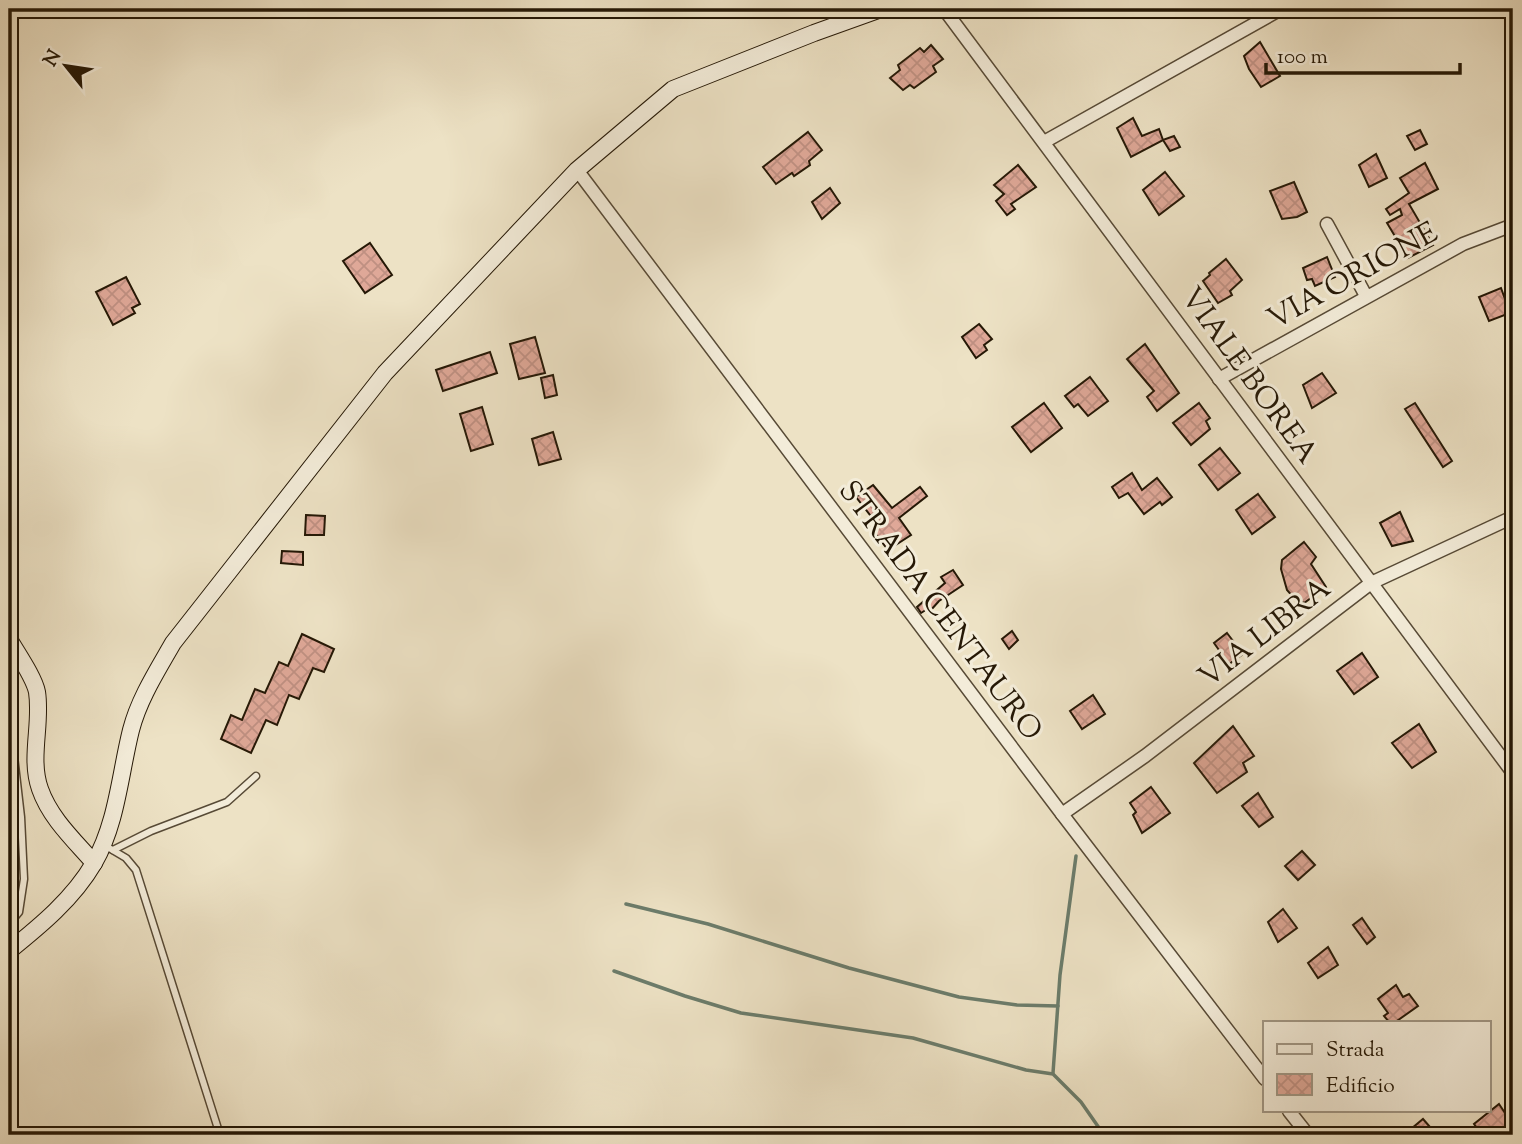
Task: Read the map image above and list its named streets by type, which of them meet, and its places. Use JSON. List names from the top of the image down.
{
  "streets": {
    "street": [
      "VIA ORIONE",
      "VIALE BOREA",
      "STRADA CENTAURO",
      "VIA LIBRA"
    ]
  },
  "crossings": [
    ["VIA ORIONE", "VIALE BOREA"],
    ["VIALE BOREA", "VIA LIBRA"],
    ["STRADA CENTAURO", "VIA LIBRA"]
  ],
  "legend": ["Strada", "Edificio"],
  "scale_bar": "100 m",
  "north": "top left"
}
